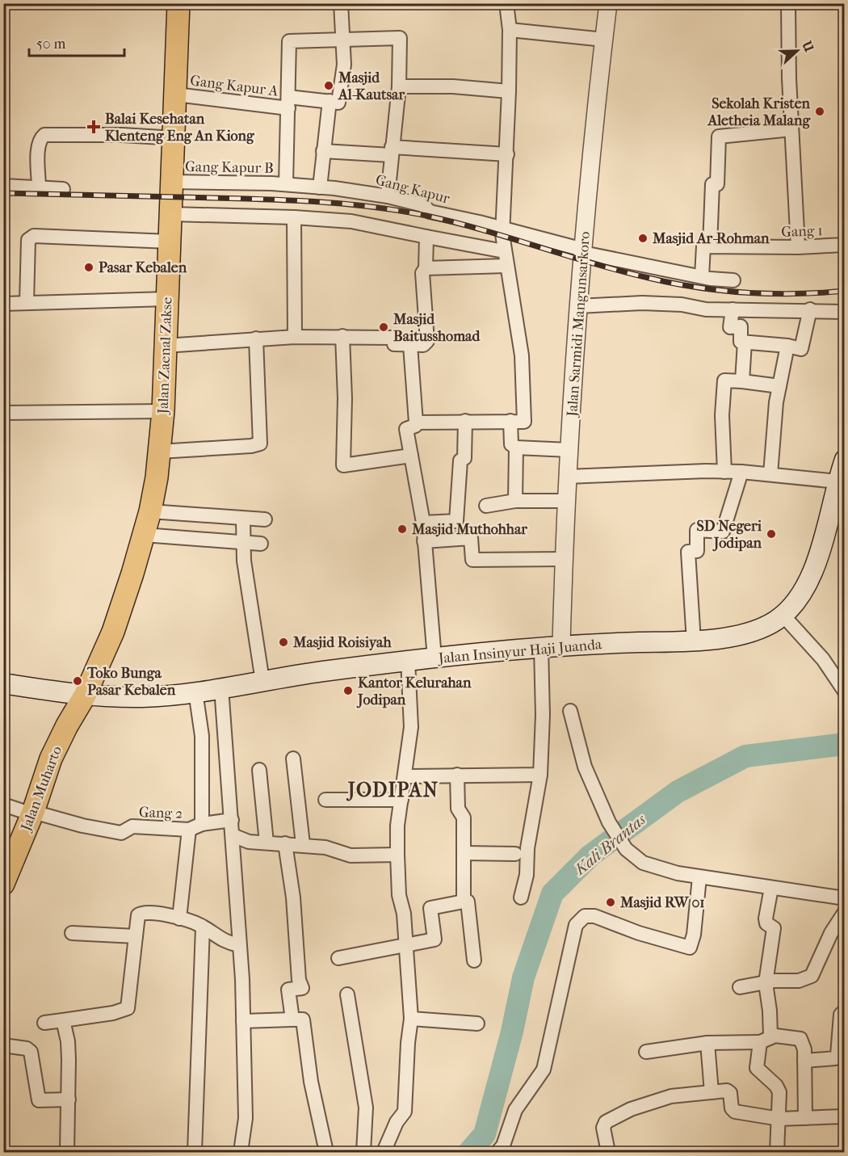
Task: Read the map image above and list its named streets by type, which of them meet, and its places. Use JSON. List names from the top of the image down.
{
  "streets": {
    "main road": ["Jalan Zaenal Zakse", "Jalan Insinyur Haji Juanda", "Jalan Muharto"],
    "street": [
      "Gang Kapur A",
      "Gang Kapur B",
      "Gang Kapur",
      "Gang 1",
      "Jalan Sarmidi Mangunsarkoro",
      "Gang 2"
    ]
  },
  "crossings": [
    ["Gang Kapur A", "Jalan Zaenal Zakse"],
    ["Gang Kapur B", "Gang Kapur"],
    ["Gang Kapur B", "Jalan Zaenal Zakse"],
    ["Gang Kapur", "Jalan Sarmidi Mangunsarkoro"],
    ["Jalan Sarmidi Mangunsarkoro", "Jalan Insinyur Haji Juanda"],
    ["Jalan Zaenal Zakse", "Jalan Insinyur Haji Juanda"],
    ["Jalan Zaenal Zakse", "Jalan Muharto"],
    ["Jalan Insinyur Haji Juanda", "Jalan Muharto"],
    ["Jalan Muharto", "Gang 2"]
  ],
  "districts": ["JODIPAN"],
  "water": ["Kali Brantas"],
  "places": {
    "other": [
      "Masjid Al-Kautsar",
      "Sekolah Kristen Aletheia Malang",
      "Masjid Ar-Rohman",
      "Pasar Kebalen",
      "Masjid Baitusshomad",
      "Masjid Muthohhar",
      "SD Negeri Jodipan",
      "Masjid Roisiyah",
      "Toko Bunga Pasar Kebalen",
      "Kantor Kelurahan Jodipan",
      "Masjid RW 01"
    ],
    "health": ["Balai Kesehatan Klenteng Eng An Kiong"]
  },
  "scale_bar": "50 m",
  "north": "right"
}
